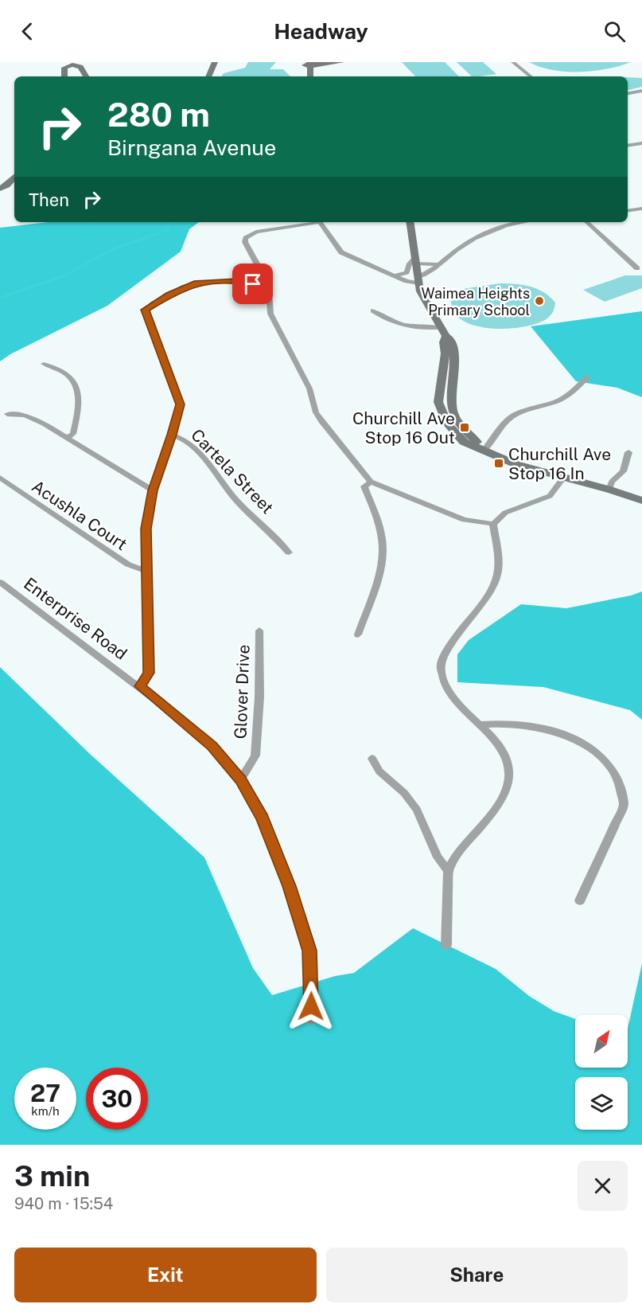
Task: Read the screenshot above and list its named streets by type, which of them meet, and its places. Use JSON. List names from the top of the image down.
{
  "streets": {
    "street": [
      "Cartela Street",
      "Acushla Court",
      "Enterprise Road",
      "Glover Drive"
    ]
  },
  "crossings": [
    ["Enterprise Road", "Glover Drive"]
  ],
  "places": {
    "other": ["Waimea Heights Primary School"],
    "transit": ["Churchill Ave Stop 16 Out", "Churchill Ave Stop 16 In"]
  },
  "north": "top right",
  "page": {
    "header": "Headway",
    "turn": ["280 m", "Birngana Avenue"],
    "then": "Then",
    "speed": "27 km/h",
    "limit": "30",
    "heading": ["3 min", "940 m · 15:54"],
    "buttons": ["Exit", "Share"]
  }
}
